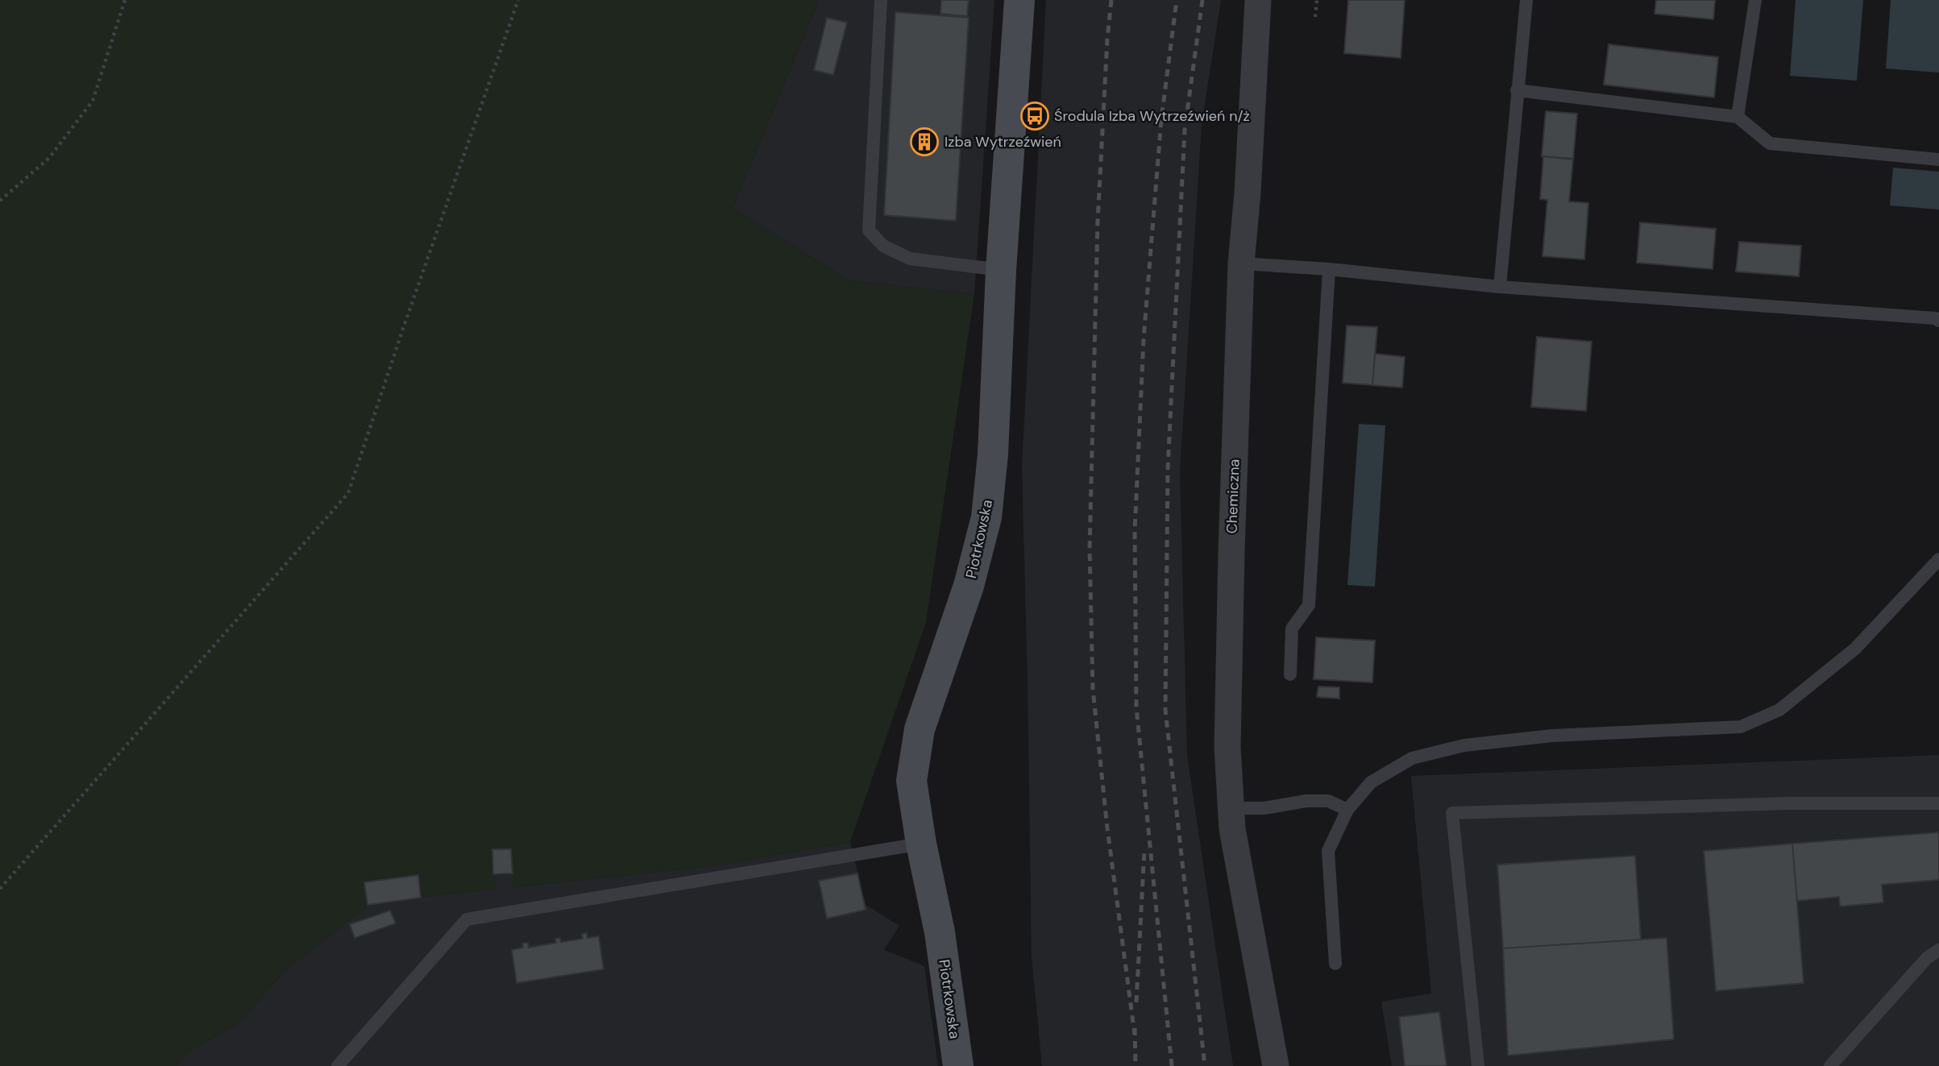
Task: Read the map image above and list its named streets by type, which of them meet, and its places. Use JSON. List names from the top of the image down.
{
  "streets": {
    "street": ["Chemiczna", "Piotrkowska"]
  },
  "places": {
    "bus stop": ["Środula Izba Wytrzeźwień n/ż"],
    "building": ["Izba Wytrzeźwień"]
  }
}
